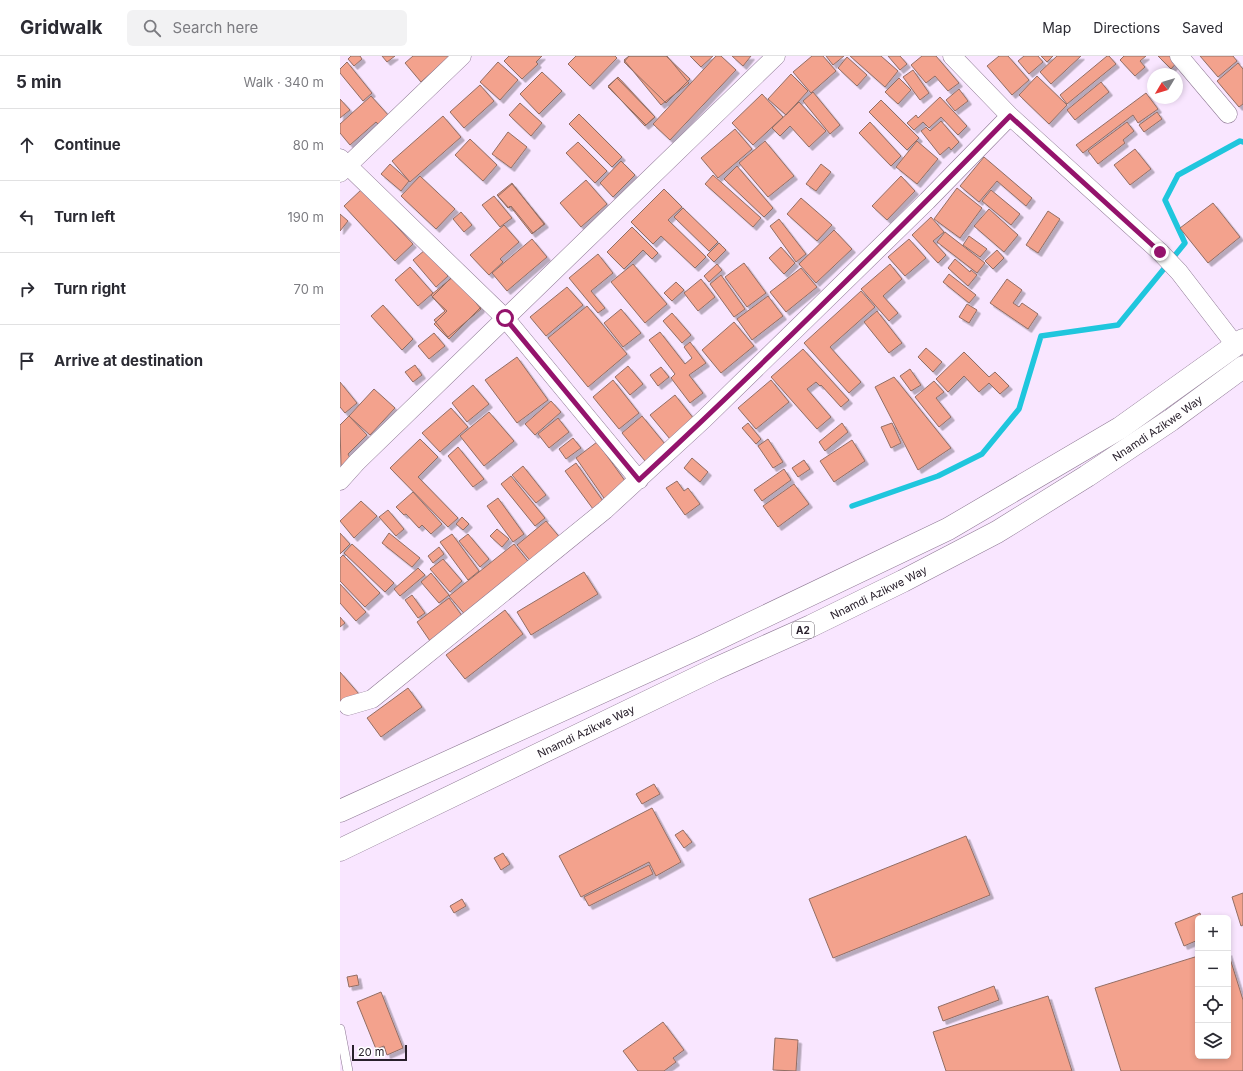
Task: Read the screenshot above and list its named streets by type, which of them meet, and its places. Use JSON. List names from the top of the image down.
{
  "streets": {
    "highway": ["Nnamdi Azikwe Way", "A2"]
  },
  "scale_bar": "20 m",
  "north": "bottom left",
  "page": {
    "header": "Gridwalk",
    "search": "Search here",
    "nav": ["Map", "Directions", "Saved"],
    "heading": ["5 min", "Walk · 340 m"],
    "list": [
      ["Continue", "80 m"],
      ["Turn left", "190 m"],
      ["Turn right", "70 m"],
      "Arrive at destination"
    ],
    "map_buttons": ["+", "−"],
    "scale": "20 m"
  }
}
